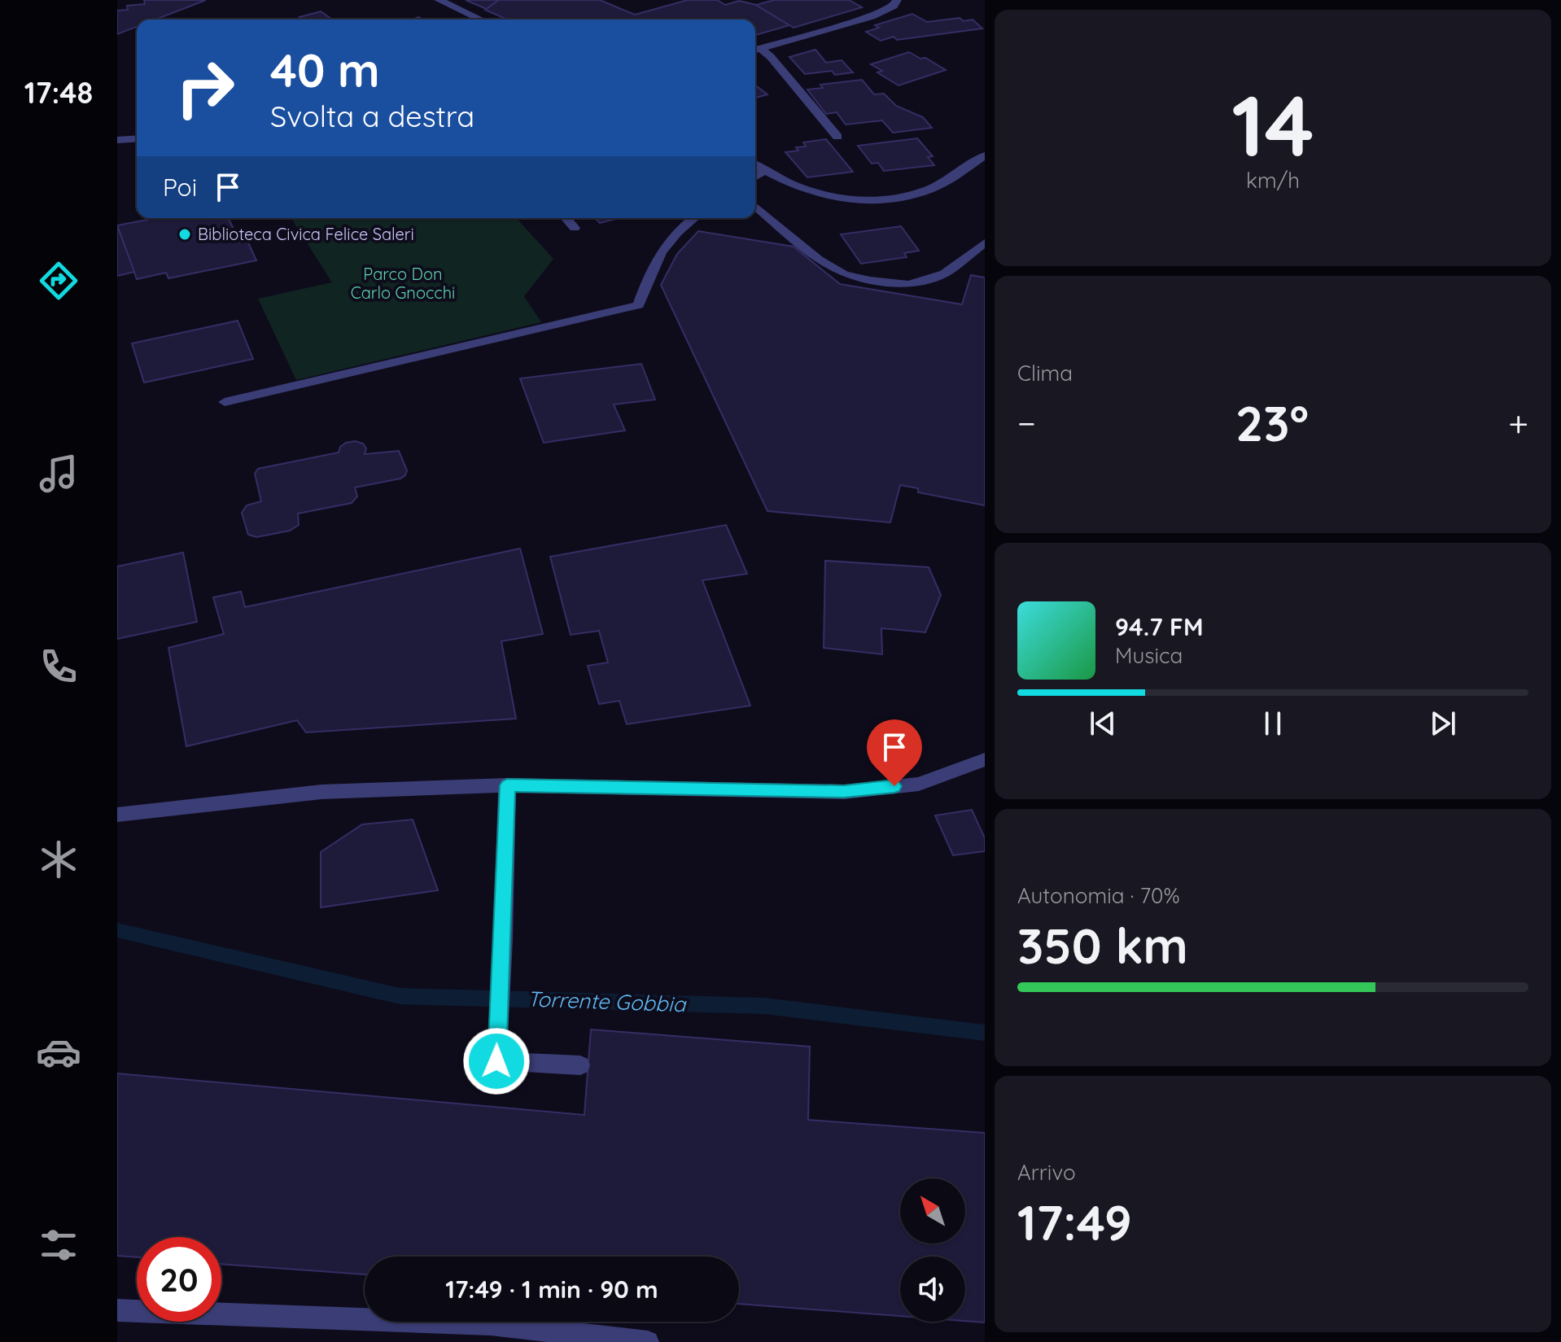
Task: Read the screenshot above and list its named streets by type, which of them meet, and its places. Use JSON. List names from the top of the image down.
{
  "water": ["Torrente Gobbia"],
  "parks": ["Parco Don Carlo Gnocchi"],
  "places": ["Biblioteca Civica Felice Saleri"],
  "north": "top left",
  "page": {
    "tabs": "17:48",
    "tile": [
      ["14", "km/h"],
      "Clima",
      ["Autonomia · 70%", "350 km"],
      ["Arrivo", "17:49"]
    ],
    "turn": ["40 m", "Svolta a destra"],
    "then": "Poi",
    "heat": ["−", "23°", "+"],
    "song": ["94.7 FM", "Musica"],
    "limit": "20",
    "trip": "17:49 · 1 min · 90 m"
  }
}
